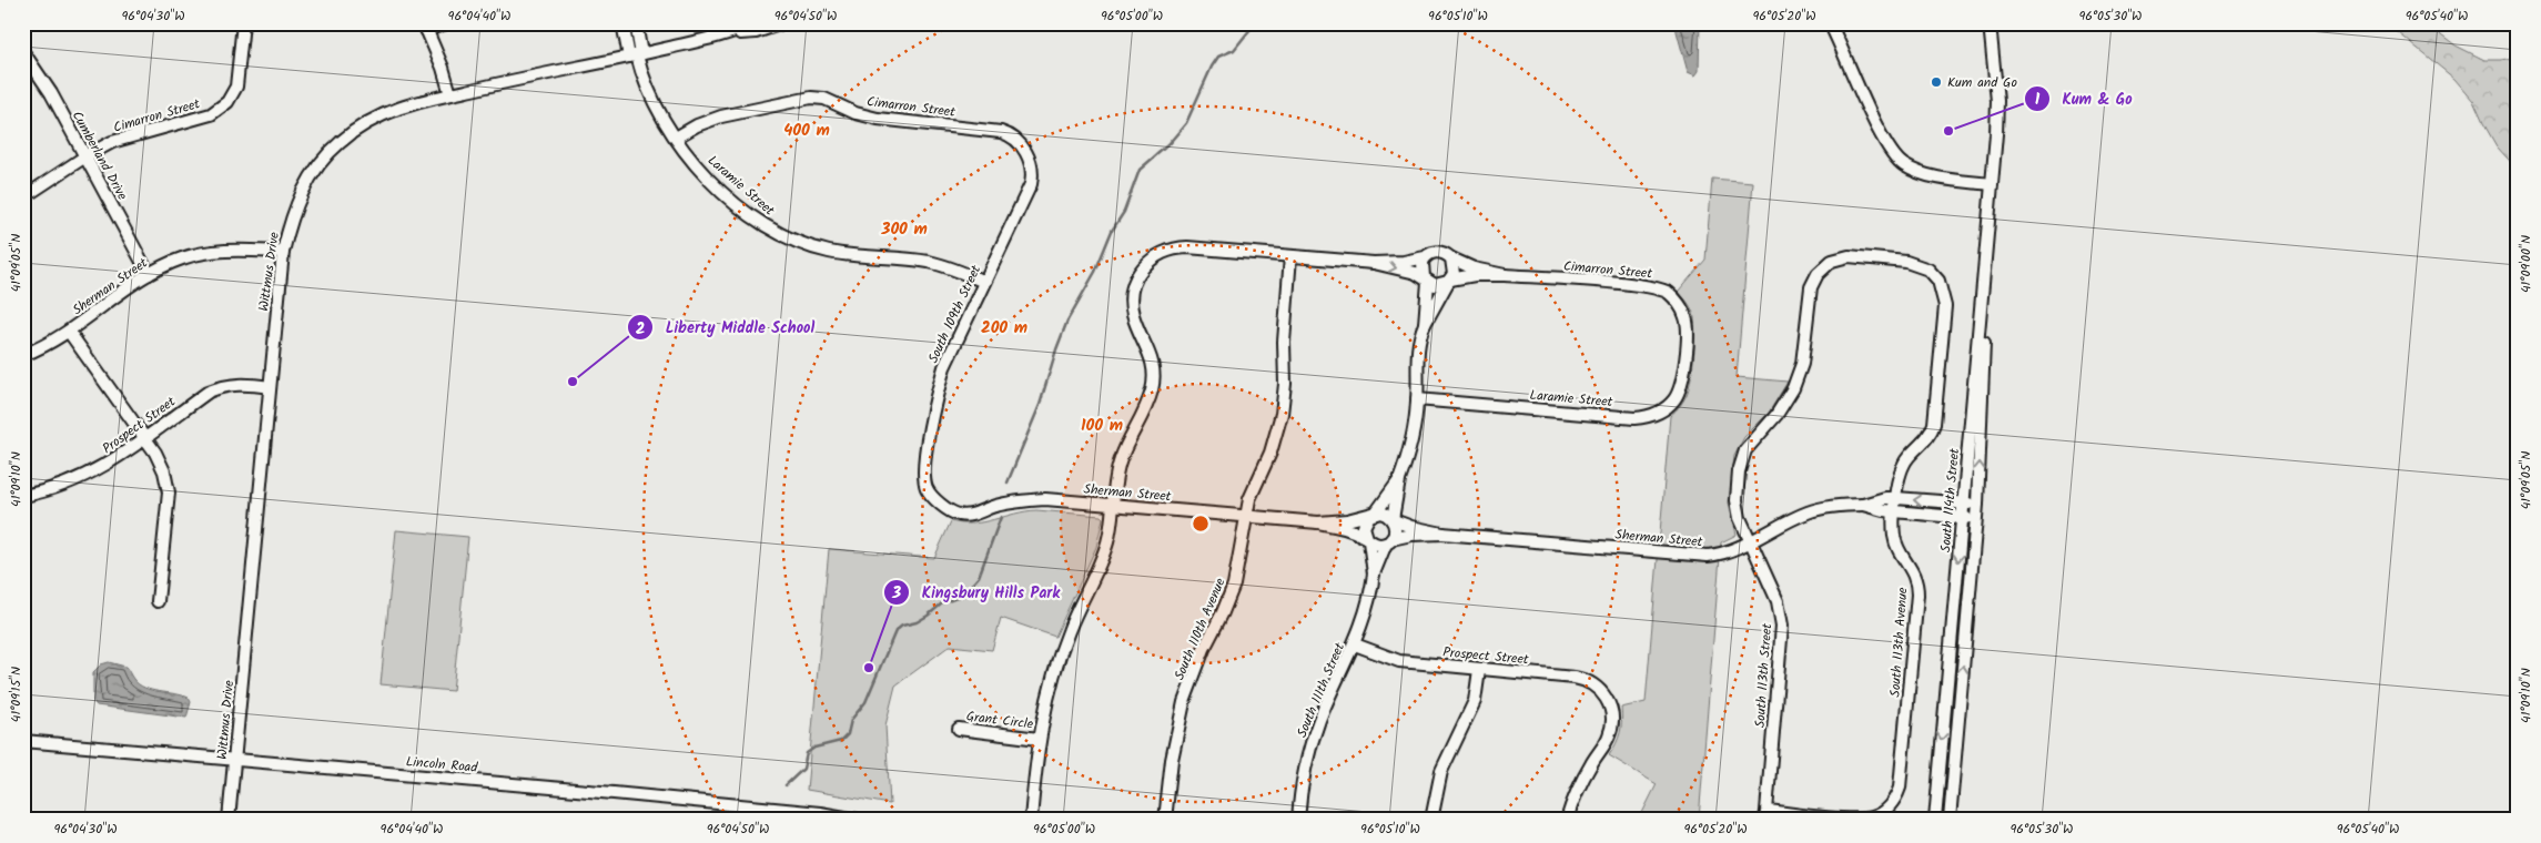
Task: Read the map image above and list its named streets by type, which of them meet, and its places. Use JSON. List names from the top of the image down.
{
  "streets": {
    "street": [
      "Cimarron Street",
      "Cumberland Drive",
      "Laramie Street",
      "Wittmus Drive",
      "Sherman Street",
      "South 109th Street",
      "Prospect Street",
      "South 114th Street",
      "South 110th Avenue",
      "South 113th Avenue",
      "South 113th Street",
      "South 111th Street",
      "Grant Circle",
      "Lincoln Road"
    ]
  },
  "crossings": [
    ["Cimarron Street", "Cumberland Drive"],
    ["Cimarron Street", "Laramie Street"],
    ["Cimarron Street", "South 109th Street"],
    ["Cumberland Drive", "Sherman Street"],
    ["Laramie Street", "Wittmus Drive"],
    ["Laramie Street", "South 109th Street"],
    ["Wittmus Drive", "Sherman Street"],
    ["Wittmus Drive", "Prospect Street"],
    ["Wittmus Drive", "Lincoln Road"],
    ["Sherman Street", "South 109th Street"],
    ["Sherman Street", "South 114th Street"],
    ["Sherman Street", "South 110th Avenue"],
    ["Sherman Street", "South 113th Avenue"],
    ["Sherman Street", "South 113th Street"],
    ["Sherman Street", "South 111th Street"],
    ["Prospect Street", "South 111th Street"],
    ["South 113th Avenue", "South 113th Street"]
  ],
  "places": [
    "Kum and Go",
    "Kum & Go",
    "Liberty Middle School",
    "Kingsbury Hills Park"
  ],
  "coordinates": [
    "96°04'30\"W",
    "96°04'40\"W",
    "96°04'50\"W",
    "96°05'00\"W",
    "96°05'10\"W",
    "96°05'20\"W",
    "96°05'30\"W",
    "96°05'40\"W",
    "41°09'05\"N",
    "41°09'00\"N",
    "41°09'10\"N",
    "41°09'15\"N"
  ],
  "rings": [
    "400 m",
    "300 m",
    "200 m",
    "100 m"
  ]
}
